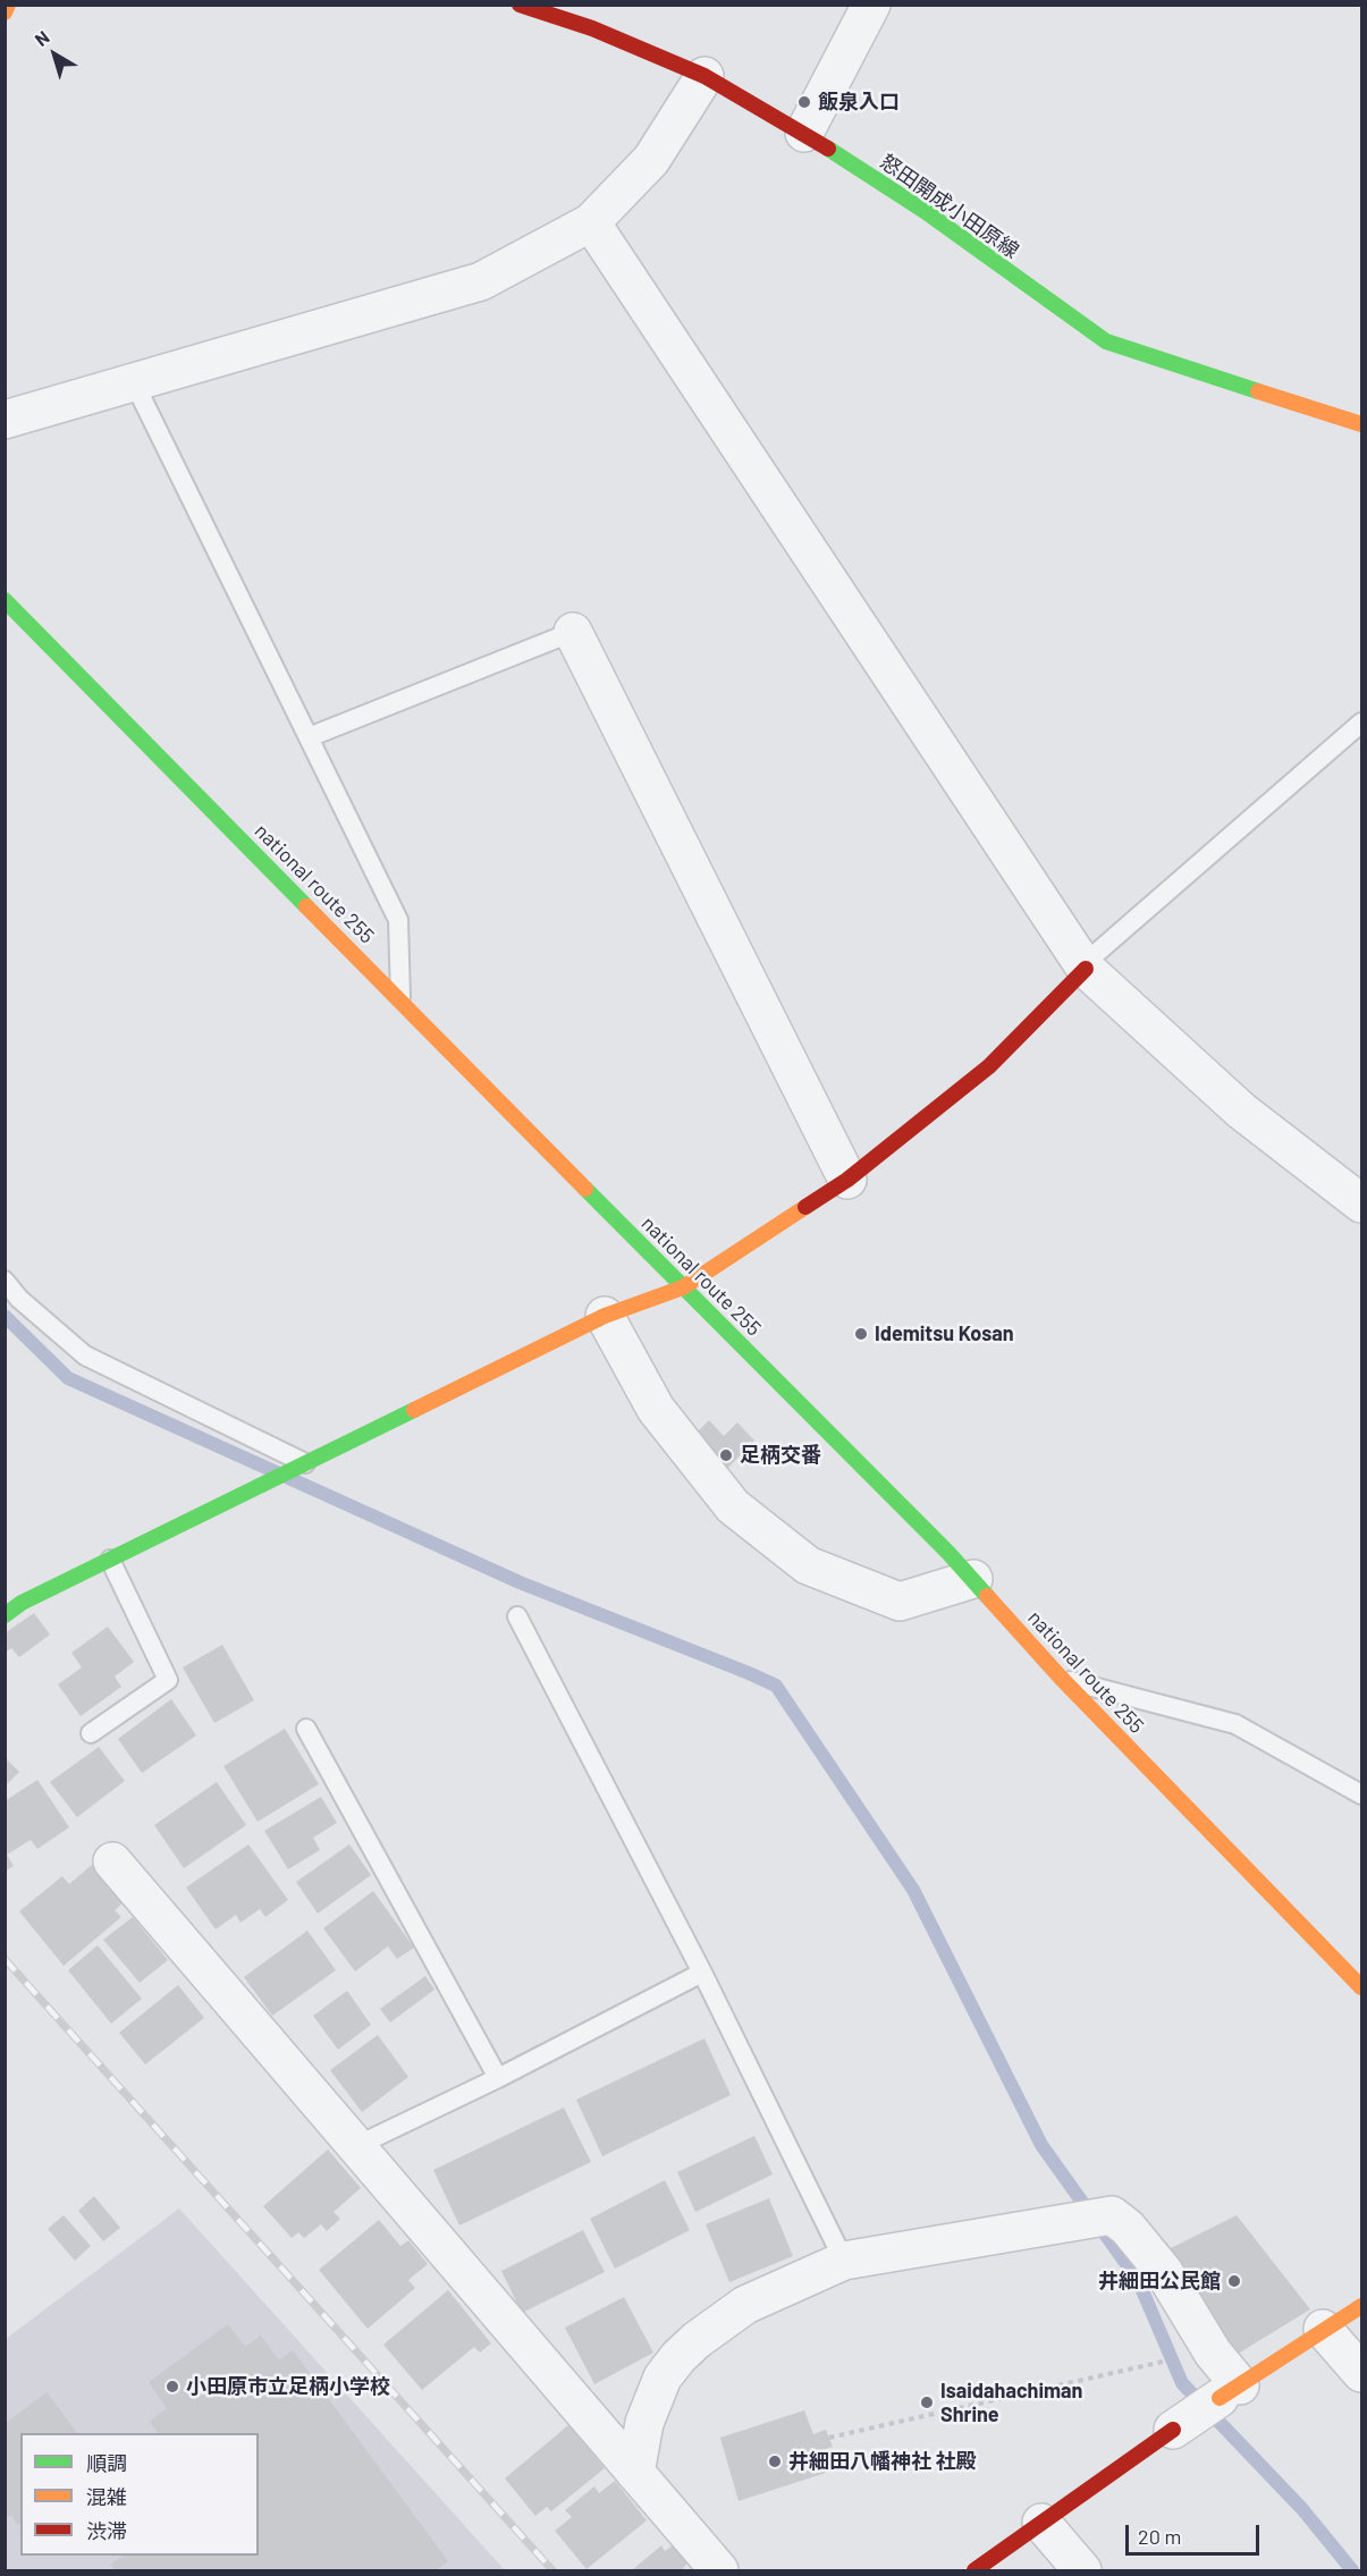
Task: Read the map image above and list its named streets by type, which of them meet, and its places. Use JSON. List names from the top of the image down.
{
  "streets": {
    "main road": ["怒田開成小田原線", "national route 255"]
  },
  "places": [
    "飯泉入口",
    "Idemitsu Kosan",
    "足柄交番",
    "井細田公民館",
    "小田原市立足柄小学校",
    "Isaidahachiman Shrine",
    "井細田八幡神社 社殿"
  ],
  "legend": ["順調", "混雑", "渋滞"],
  "scale_bar": "20 m",
  "north": "top left"
}
